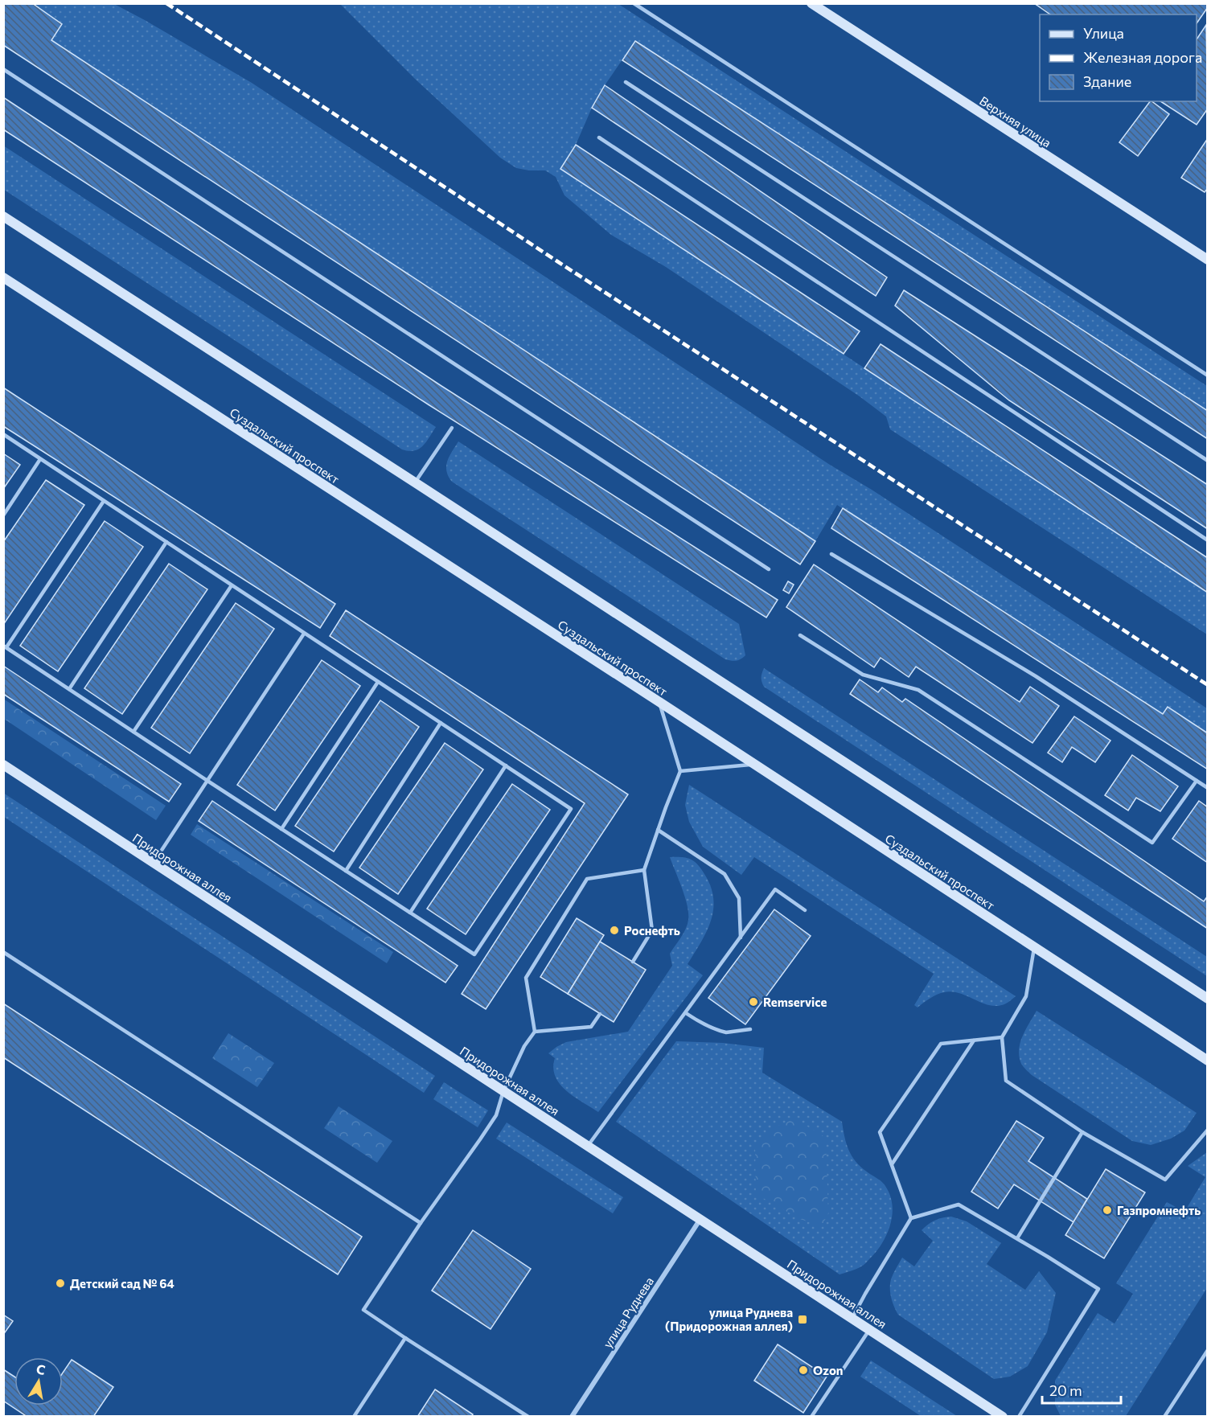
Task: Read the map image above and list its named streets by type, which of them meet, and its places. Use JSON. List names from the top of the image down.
{
  "streets": {
    "main road": ["Верхняя улица", "Суздальский проспект", "Придорожная аллея"],
    "street": ["улица Руднева"]
  },
  "crossings": [
    ["Придорожная аллея", "улица Руднева"]
  ],
  "places": {
    "other": [
      "Роснефть",
      "Remservice",
      "Газпромнефть",
      "Детский сад № 64",
      "Ozon"
    ],
    "transit": ["улица Руднева (Придорожная аллея)"]
  },
  "legend": ["Улица", "Железная дорога", "Здание"],
  "scale_bar": "20 m",
  "north": "top"
}
